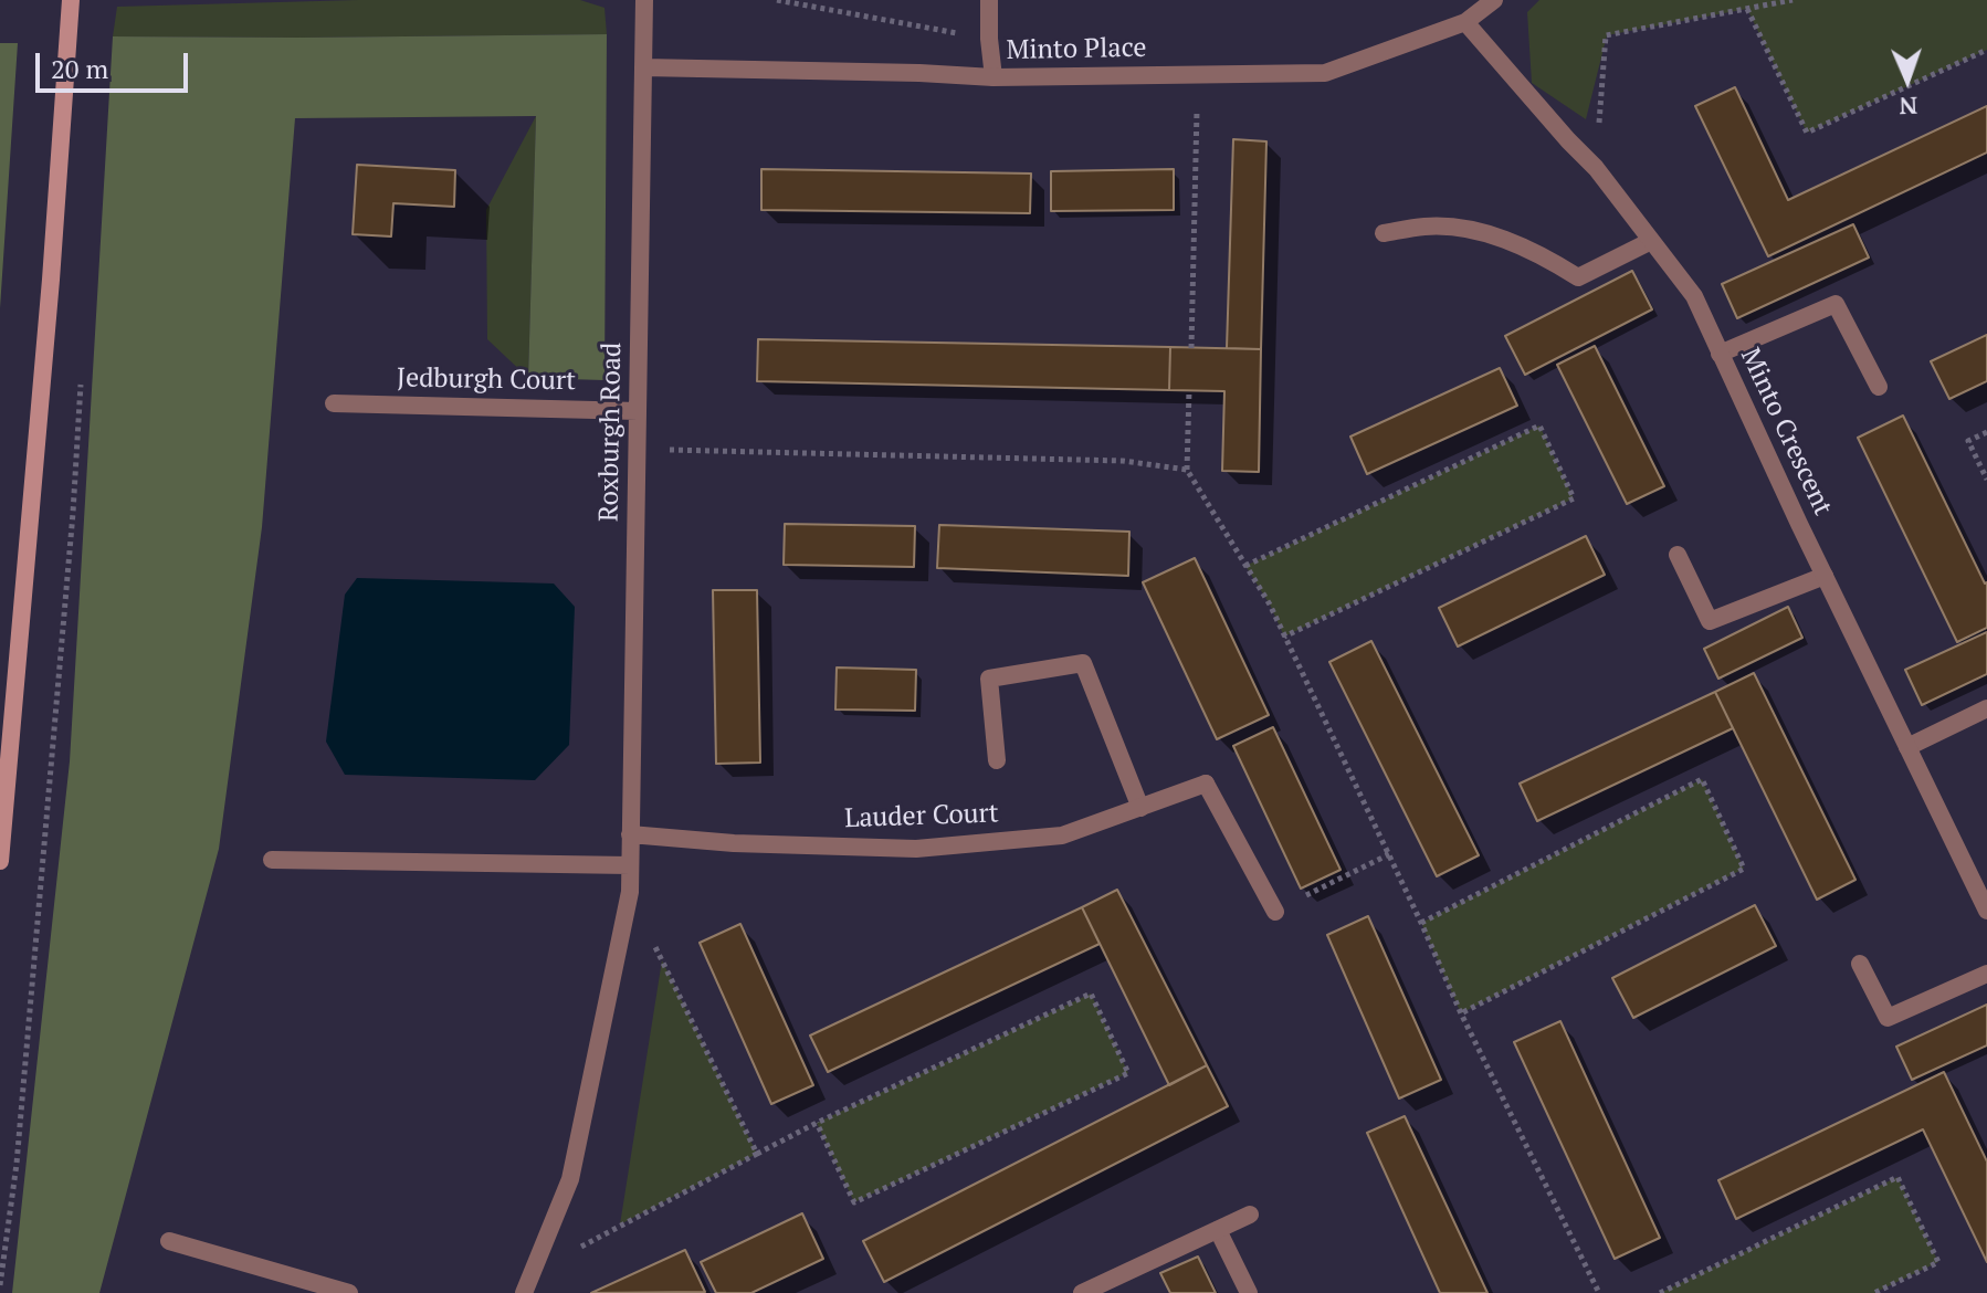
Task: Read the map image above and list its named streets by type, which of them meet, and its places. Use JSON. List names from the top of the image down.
{
  "streets": {
    "street": [
      "Minto Place",
      "Jedburgh Court",
      "Roxburgh Road",
      "Minto Crescent",
      "Lauder Court"
    ]
  },
  "crossings": [
    ["Minto Place", "Roxburgh Road"],
    ["Minto Place", "Minto Crescent"],
    ["Jedburgh Court", "Roxburgh Road"],
    ["Roxburgh Road", "Lauder Court"]
  ],
  "scale_bar": "20 m",
  "north": "bottom"
}
